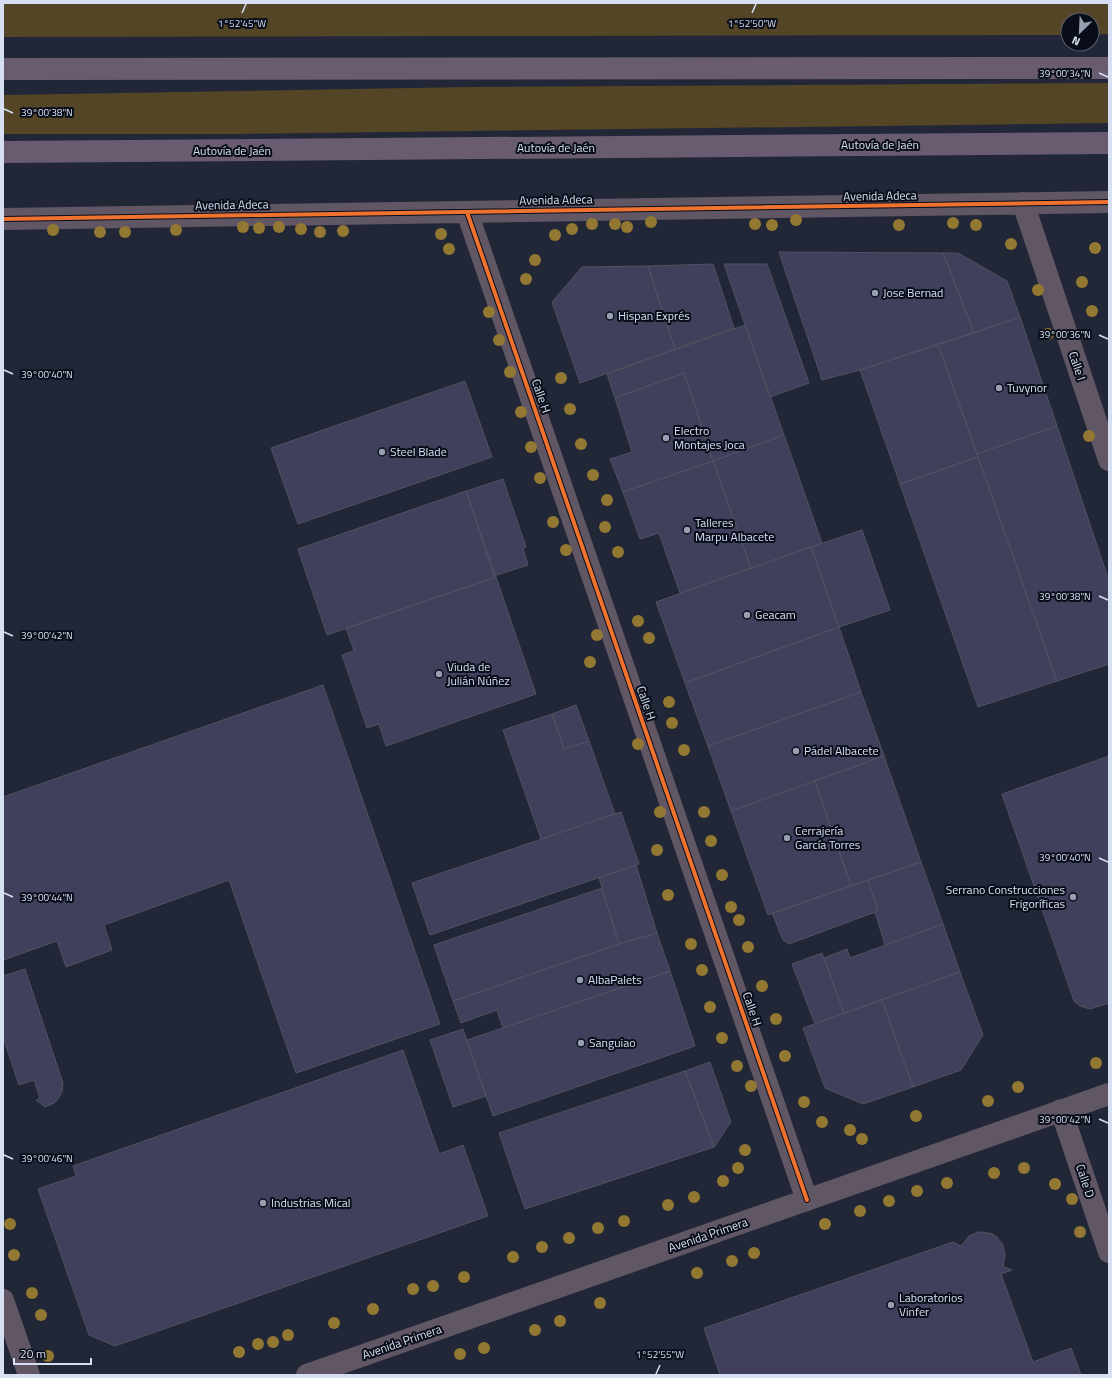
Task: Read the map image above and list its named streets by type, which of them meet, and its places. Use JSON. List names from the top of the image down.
{
  "streets": {
    "highway": ["Autovía de Jaén"],
    "street": [
      "Avenida Adeca",
      "Calle I",
      "Calle H",
      "Calle D",
      "Avenida Primera"
    ]
  },
  "crossings": [
    ["Avenida Adeca", "Calle I"],
    ["Avenida Adeca", "Calle H"],
    ["Calle H", "Avenida Primera"],
    ["Calle D", "Avenida Primera"]
  ],
  "places": [
    "Jose Bernad",
    "Hispan Exprés",
    "Tuvynor",
    "Electro Montajes Joca",
    "Steel Blade",
    "Talleres Marpu Albacete",
    "Geacam",
    "Viuda de Julián Núñez",
    "Pádel Albacete",
    "Cerrajería García Torres",
    "Serrano Construcciones Frigoríficas",
    "AlbaPalets",
    "Sanguiao",
    "Industrias Mical",
    "Laboratorios Vinfer"
  ],
  "scale_bar": "20 m",
  "north": "bottom left",
  "coordinates": [
    "1°52'45\"W",
    "1°52'50\"W",
    "39°00'34\"N",
    "39°00'38\"N",
    "39°00'36\"N",
    "39°00'40\"N",
    "39°00'42\"N",
    "39°00'44\"N",
    "39°00'46\"N",
    "1°52'55\"W"
  ]
}
